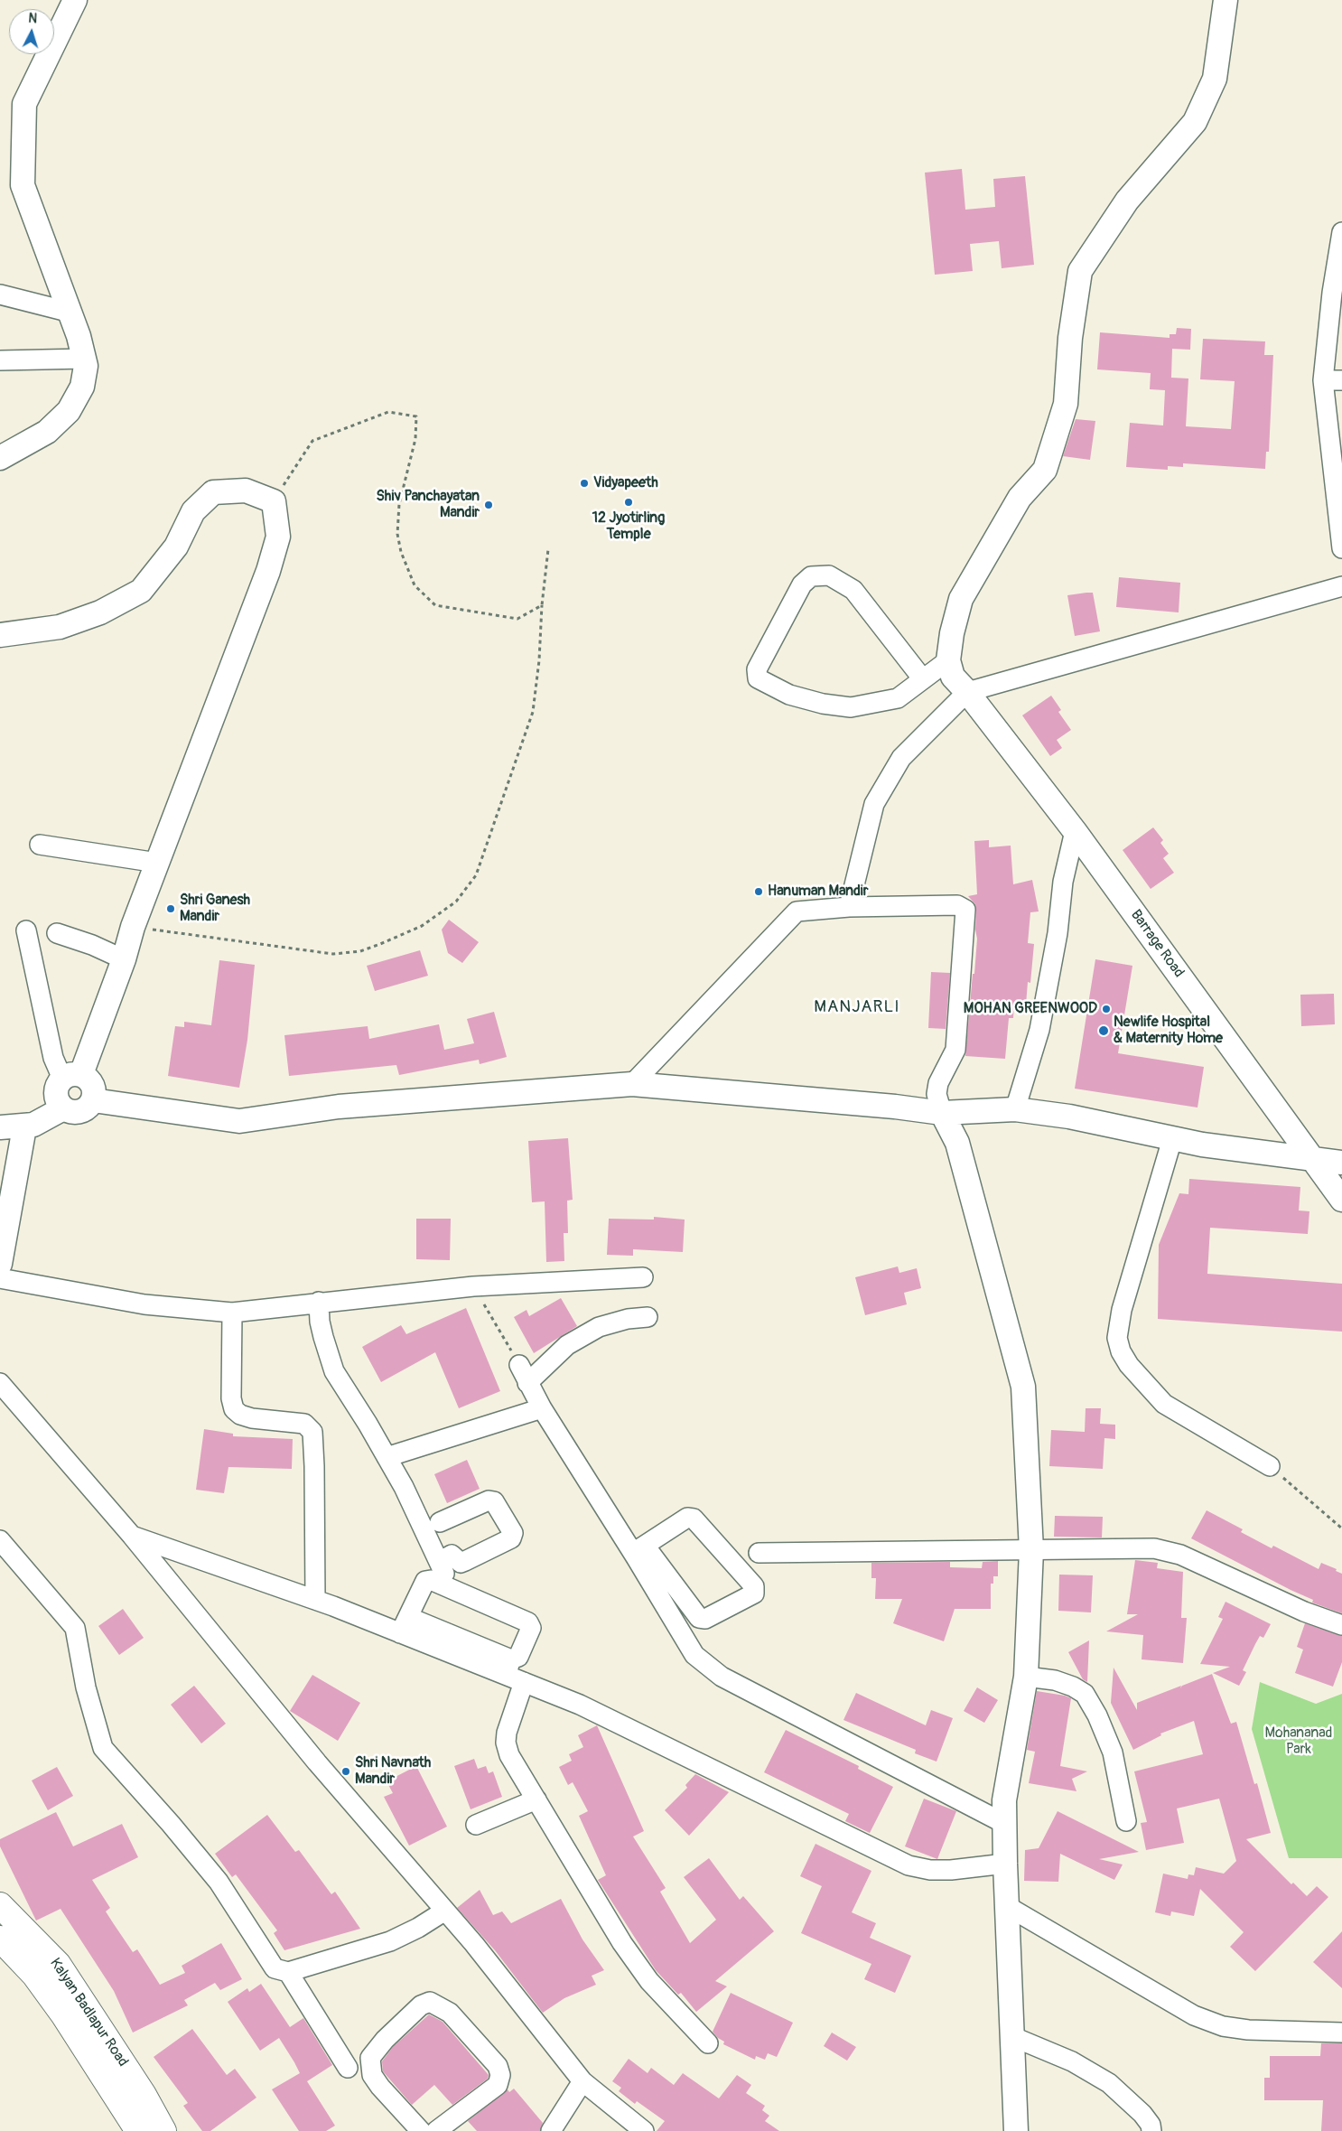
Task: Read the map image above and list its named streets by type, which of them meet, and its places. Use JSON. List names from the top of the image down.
{
  "streets": {
    "main road": ["Kalyan Badlapur Road"],
    "street": ["Barrage Road"]
  },
  "districts": ["MANJARLI"],
  "parks": ["Mohananad Park"],
  "places": [
    "Vidyapeeth",
    "12 Jyotirling Temple",
    "Shiv Panchayatan Mandir",
    "Hanuman Mandir",
    "Shri Ganesh Mandir",
    "MOHAN GREENWOOD",
    "Newlife Hospital & Maternity Home",
    "Shri Navnath Mandir"
  ],
  "north": "top"
}
